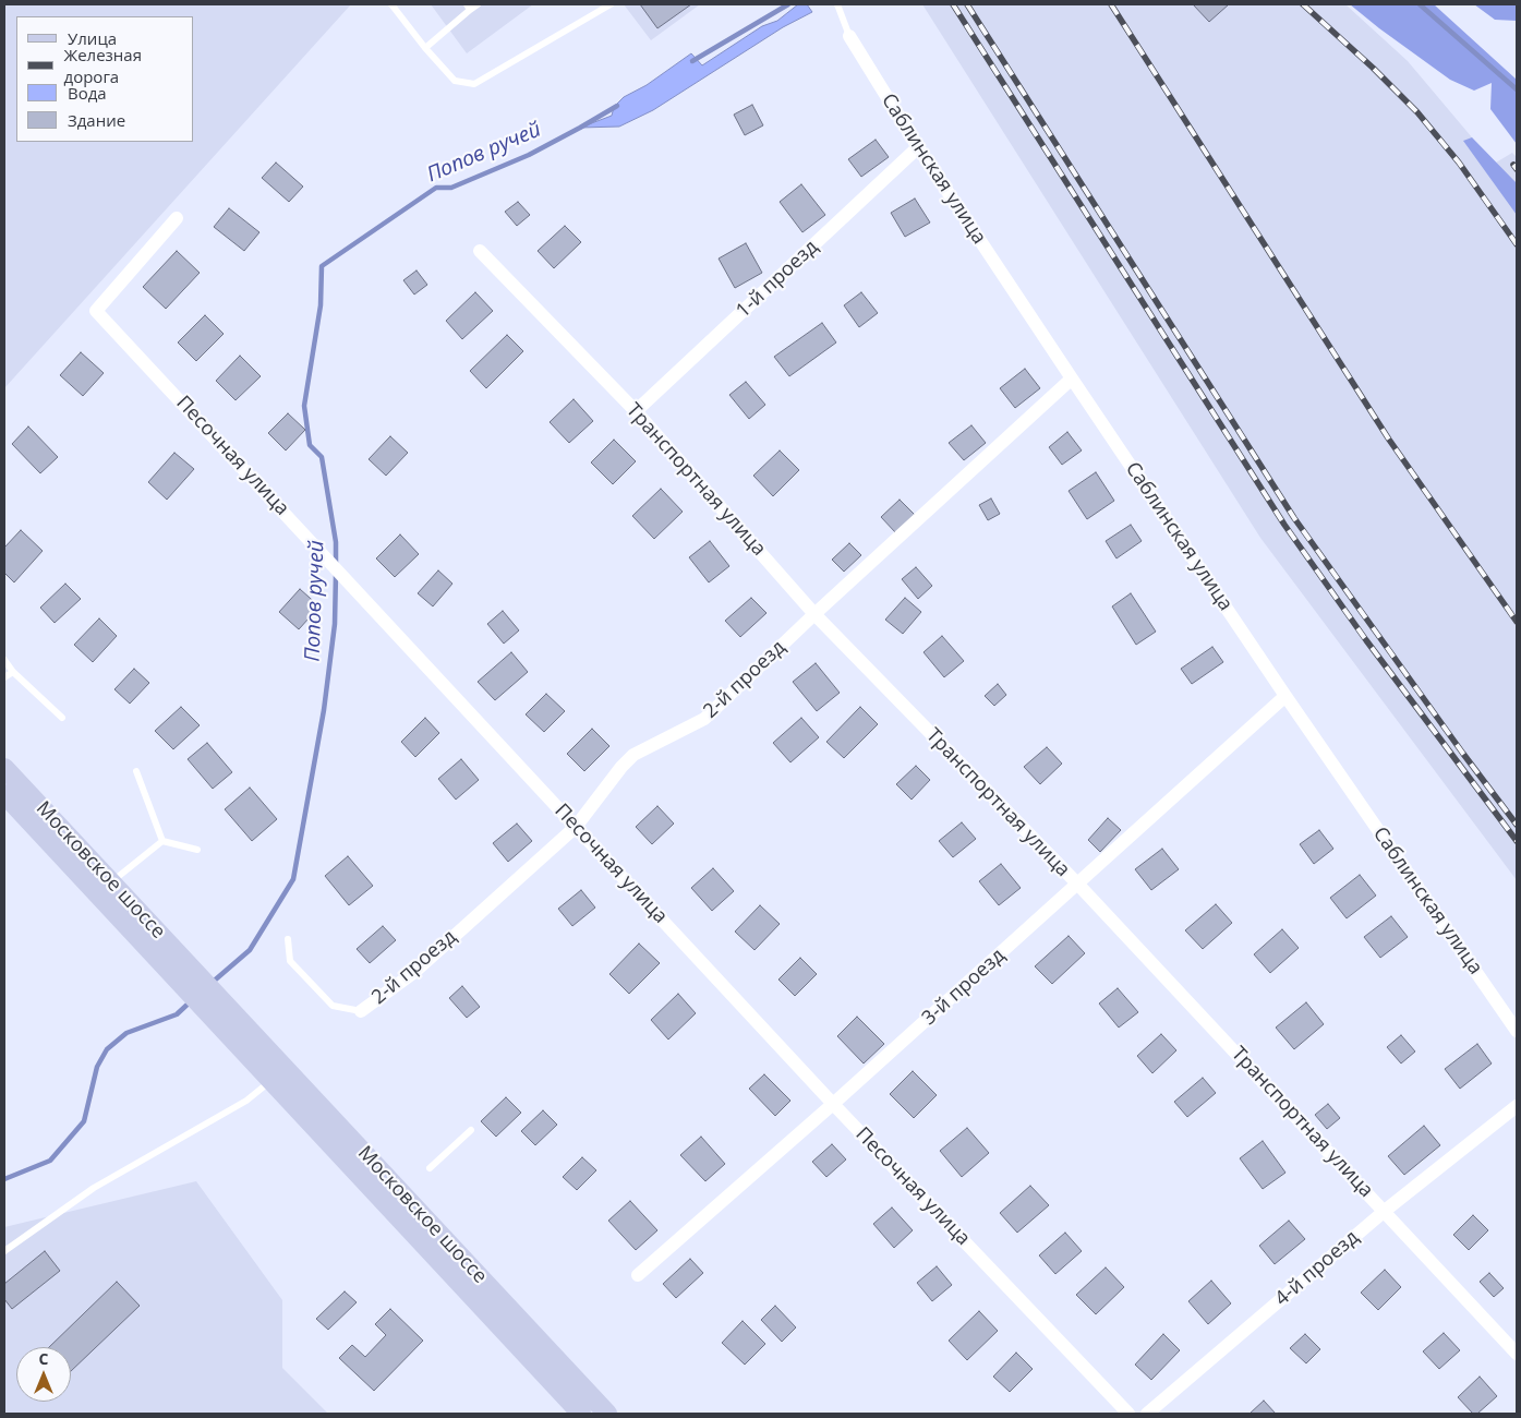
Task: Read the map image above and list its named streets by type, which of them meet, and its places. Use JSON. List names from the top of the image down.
{
  "streets": {
    "main road": ["Московское шоссе"],
    "street": [
      "Саблинская улица",
      "1-й проезд",
      "Песочная улица",
      "Транспортная улица",
      "2-й проезд",
      "3-й проезд",
      "4-й проезд"
    ]
  },
  "crossings": [
    ["Саблинская улица", "1-й проезд"],
    ["Саблинская улица", "2-й проезд"],
    ["Саблинская улица", "3-й проезд"],
    ["1-й проезд", "Транспортная улица"],
    ["Песочная улица", "2-й проезд"],
    ["Песочная улица", "3-й проезд"],
    ["Транспортная улица", "2-й проезд"],
    ["Транспортная улица", "3-й проезд"],
    ["Транспортная улица", "4-й проезд"]
  ],
  "water": ["Попов ручей"],
  "legend": [
    "Улица",
    "Железная дорога",
    "Вода",
    "Здание"
  ],
  "north": "top"
}
